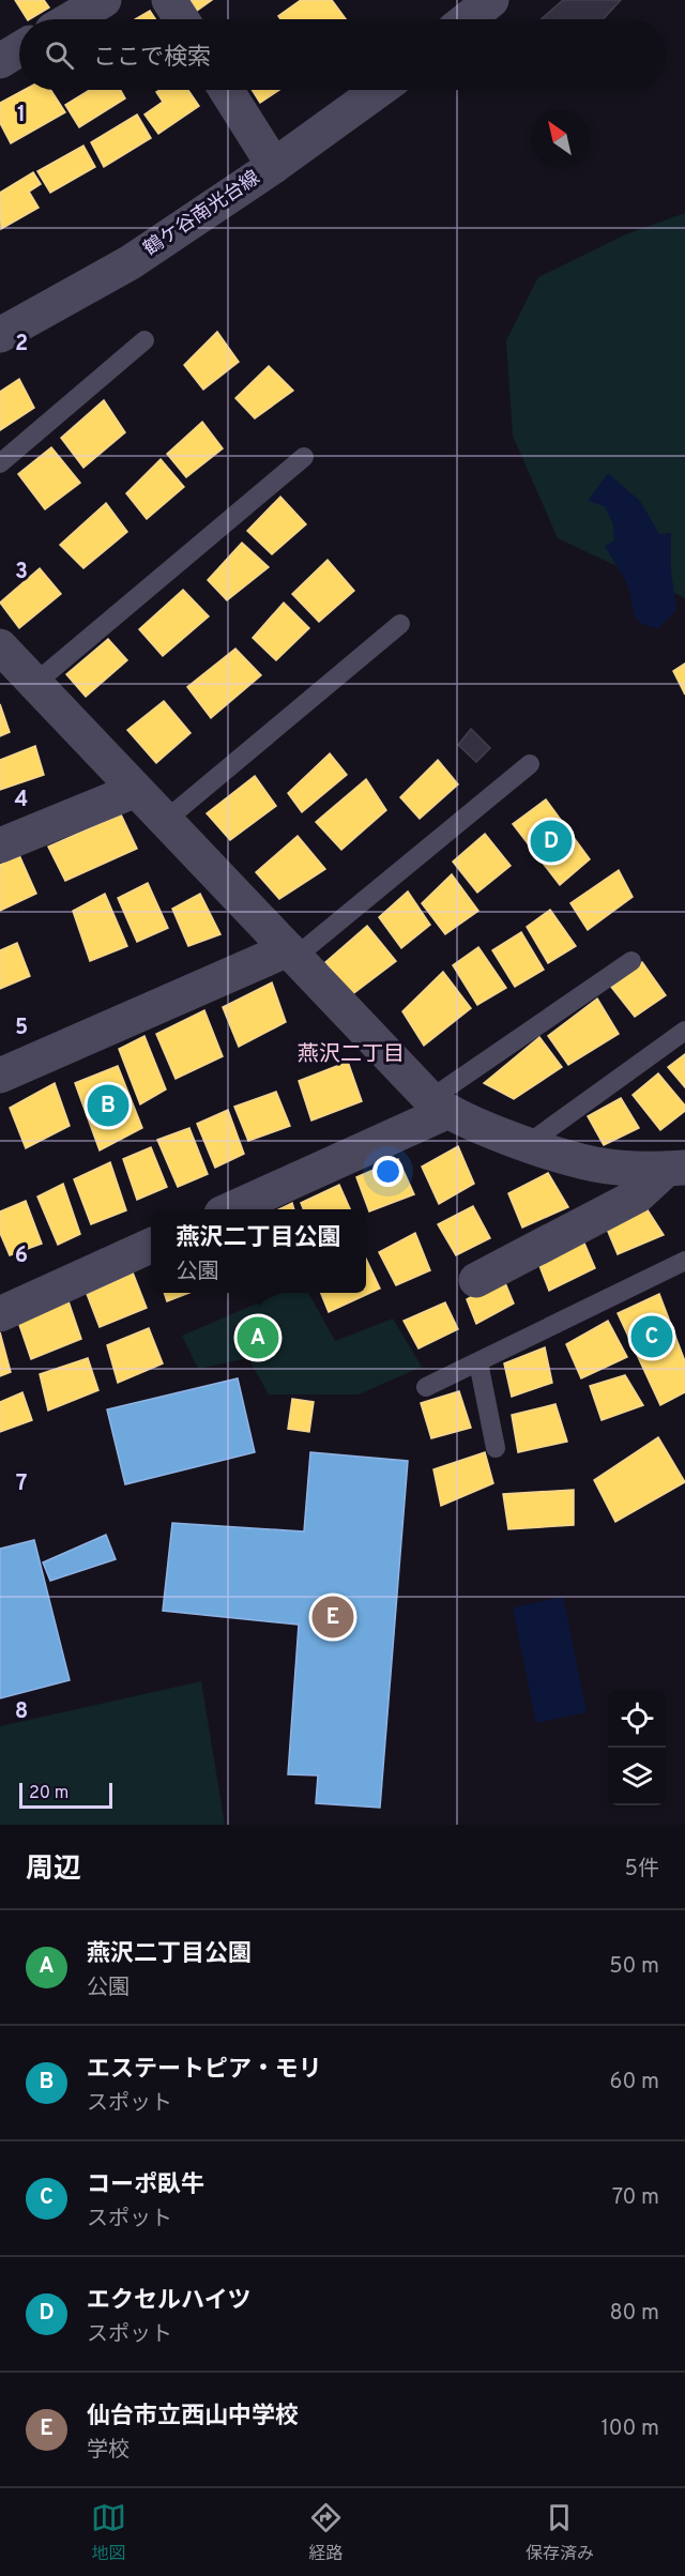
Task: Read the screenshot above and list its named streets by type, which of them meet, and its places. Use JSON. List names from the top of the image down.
{
  "streets": {
    "street": ["鶴ケ谷南光台線"]
  },
  "districts": ["燕沢二丁目"],
  "scale_bar": "20 m",
  "north": "top left",
  "page": {
    "search": "ここで検索",
    "pins": [
      "D",
      "B",
      "C",
      "A",
      "E"
    ],
    "popup": ["燕沢二丁目公園", "公園"],
    "scale": "20 m",
    "heading": ["周辺", "5件"],
    "list": [
      {
        "mark": "A",
        "name": "燕沢二丁目公園",
        "note": "公園",
        "value": "50 m"
      },
      {
        "mark": "B",
        "name": "エステートピア・モリ",
        "note": "スポット",
        "value": "60 m"
      },
      {
        "mark": "C",
        "name": "コーポ臥牛",
        "note": "スポット",
        "value": "70 m"
      },
      {
        "mark": "D",
        "name": "エクセルハイツ",
        "note": "スポット",
        "value": "80 m"
      },
      {
        "mark": "E",
        "name": "仙台市立西山中学校",
        "note": "学校",
        "value": "100 m"
      }
    ],
    "nav": ["地図", "経路", "保存済み"]
  },
  "grid": {
    "rows": [
      "1",
      "2",
      "3",
      "4",
      "5",
      "6",
      "7",
      "8"
    ]
  }
}
